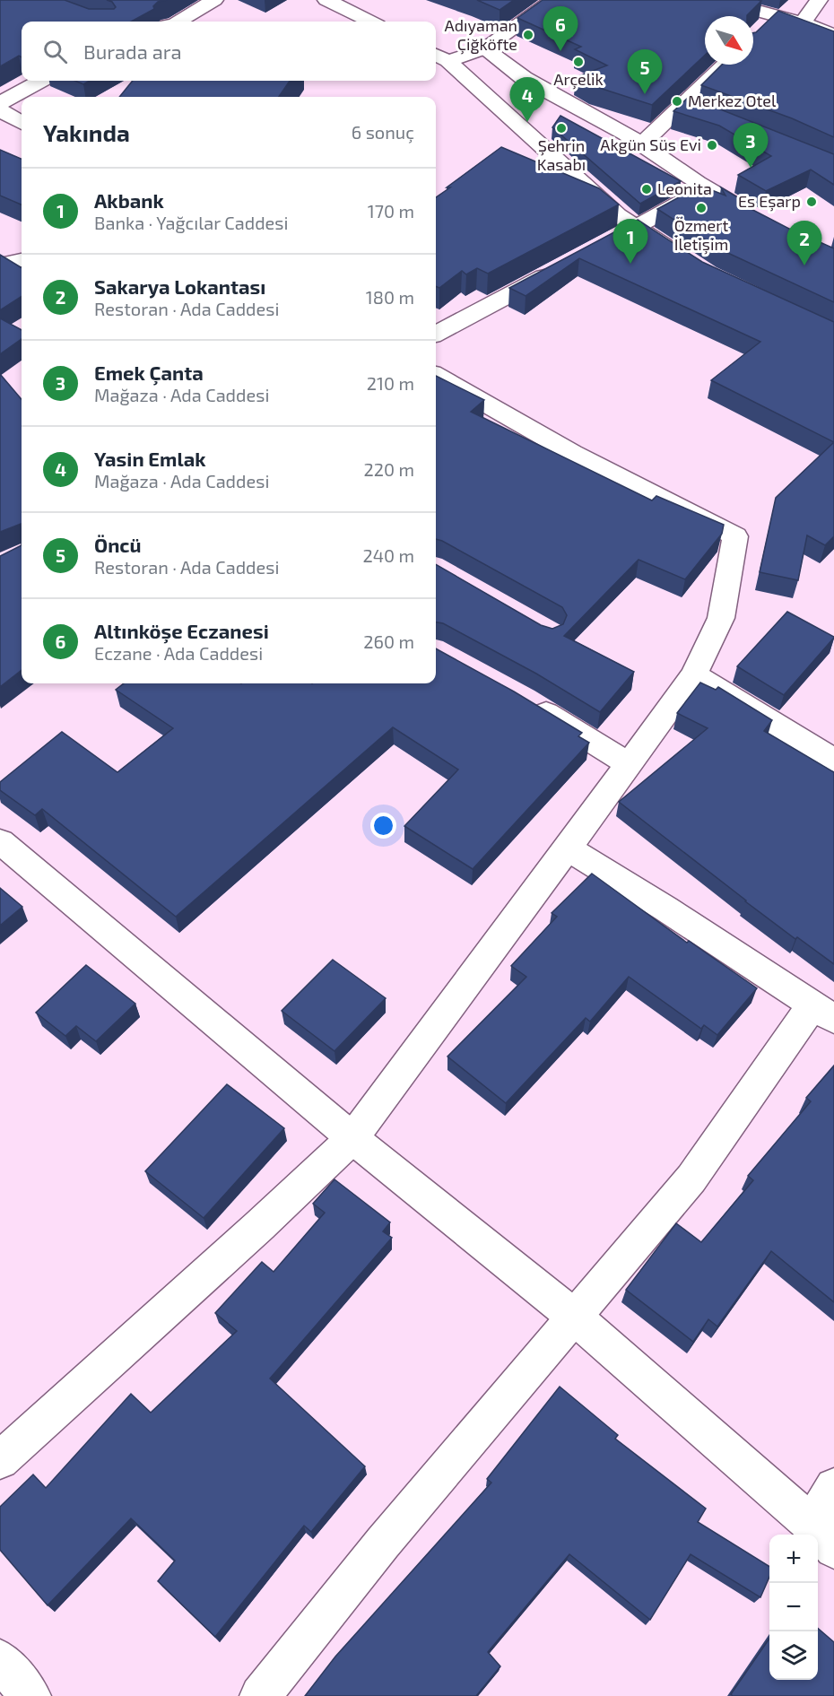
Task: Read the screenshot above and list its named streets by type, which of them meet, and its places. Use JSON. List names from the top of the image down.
{
  "places": [
    "Adıyaman Çiğköfte",
    "Arçelik",
    "Merkez Otel",
    "Şehrin Kasabı",
    "Akgün Süs Evi",
    "Leonita",
    "Es Eşarp",
    "Özmert İletişim"
  ],
  "north": "bottom right",
  "page": {
    "pins": [
      "6",
      "5",
      "4",
      "3",
      "1",
      "2"
    ],
    "search": "Burada ara",
    "heading": ["Yakında", "6 sonuç"],
    "list": [
      {
        "mark": "1",
        "name": "Akbank",
        "note": "Banka · Yağcılar Caddesi",
        "value": "170 m"
      },
      {
        "mark": "2",
        "name": "Sakarya Lokantası",
        "note": "Restoran · Ada Caddesi",
        "value": "180 m"
      },
      {
        "mark": "3",
        "name": "Emek Çanta",
        "note": "Mağaza · Ada Caddesi",
        "value": "210 m"
      },
      {
        "mark": "4",
        "name": "Yasin Emlak",
        "note": "Mağaza · Ada Caddesi",
        "value": "220 m"
      },
      {
        "mark": "5",
        "name": "Öncü",
        "note": "Restoran · Ada Caddesi",
        "value": "240 m"
      },
      {
        "mark": "6",
        "name": "Altınköşe Eczanesi",
        "note": "Eczane · Ada Caddesi",
        "value": "260 m"
      }
    ],
    "map_buttons": ["+", "−"]
  }
}
